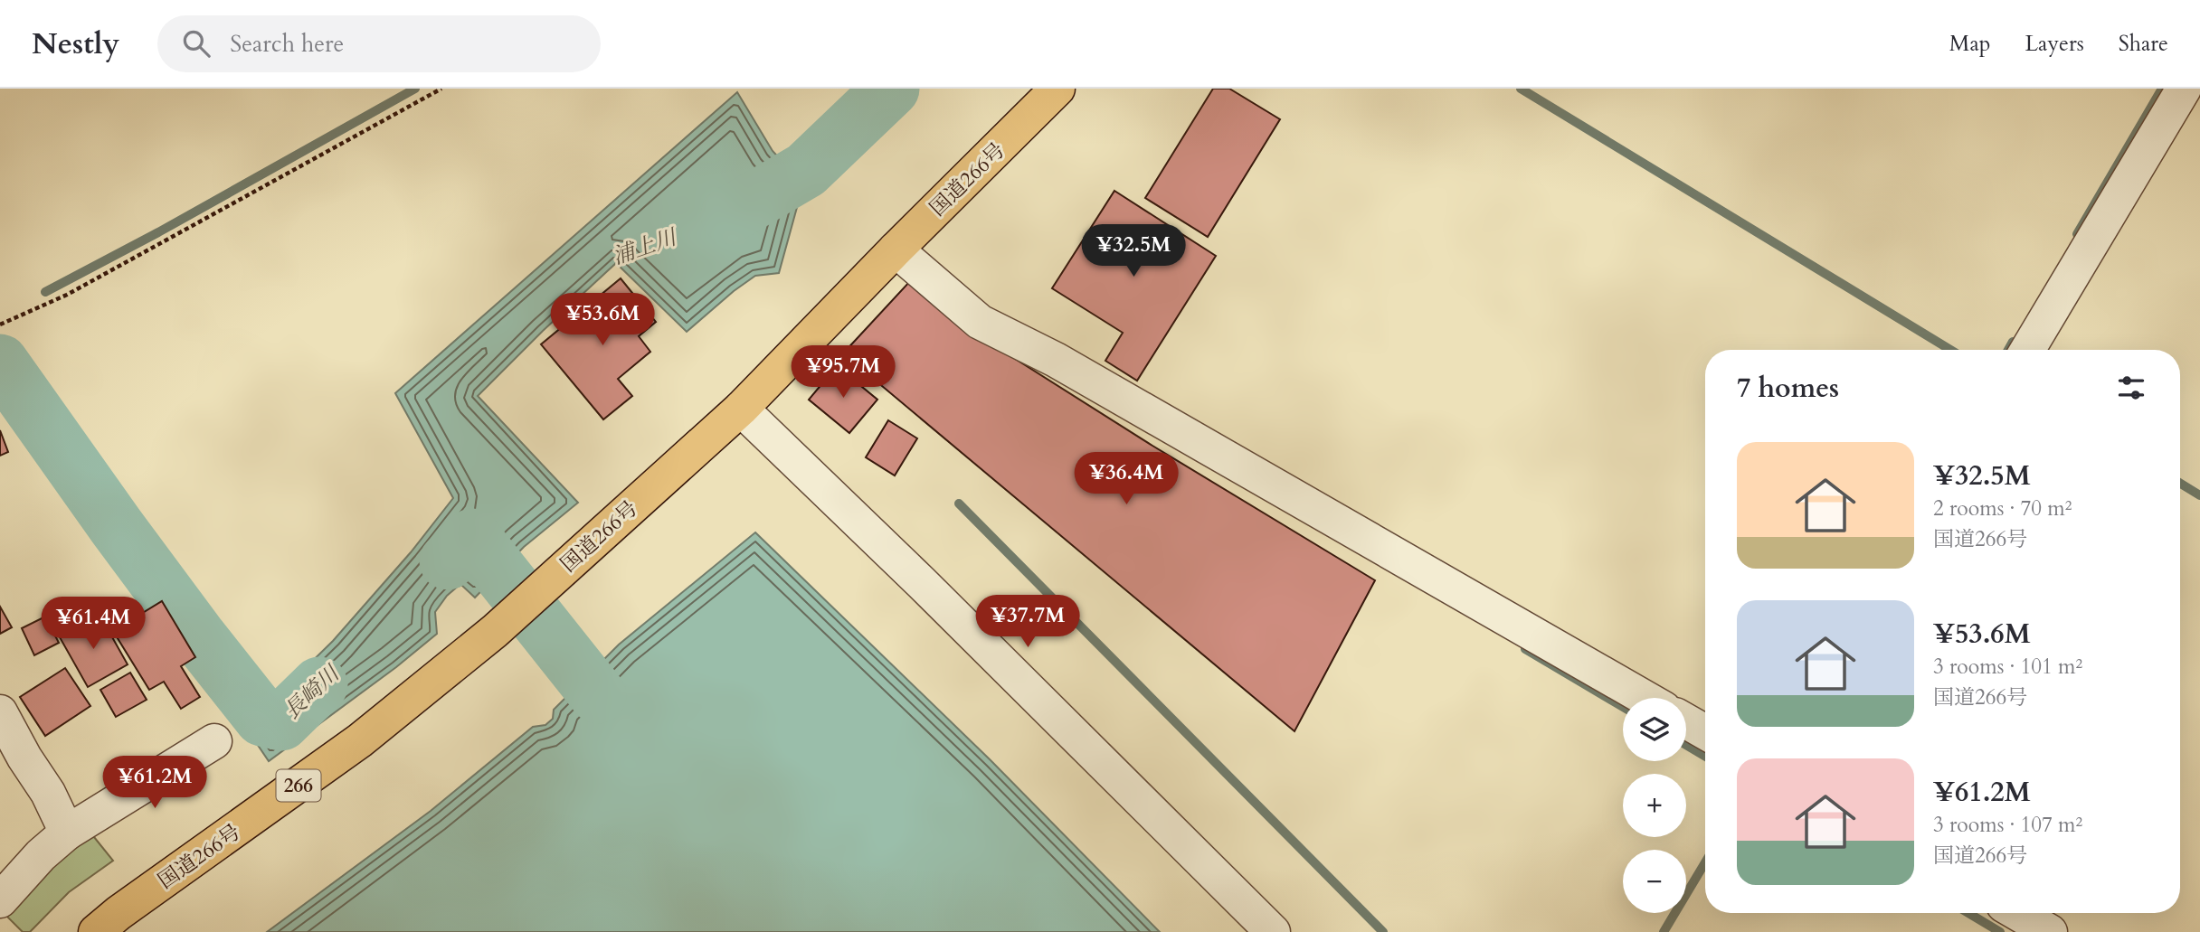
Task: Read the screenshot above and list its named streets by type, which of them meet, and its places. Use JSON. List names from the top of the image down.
{
  "streets": {
    "highway": ["国道266号", "266"]
  },
  "water": ["浦上川", "長崎川"],
  "page": {
    "header": "Nestly",
    "search": "Search here",
    "nav": ["Map", "Layers", "Share"],
    "price": [
      "¥32.5M",
      "¥53.6M",
      "¥95.7M",
      "¥36.4M",
      "¥37.7M",
      "¥61.4M",
      "¥61.2M"
    ],
    "heading": "7 homes",
    "list": [
      {
        "name": "¥32.5M",
        "note": "2 rooms · 70 m² · 国道266号"
      },
      {
        "name": "¥53.6M",
        "note": "3 rooms · 101 m² · 国道266号"
      },
      {
        "name": "¥61.2M",
        "note": "3 rooms · 107 m² · 国道266号"
      }
    ],
    "map_buttons": ["+", "−"]
  }
}
